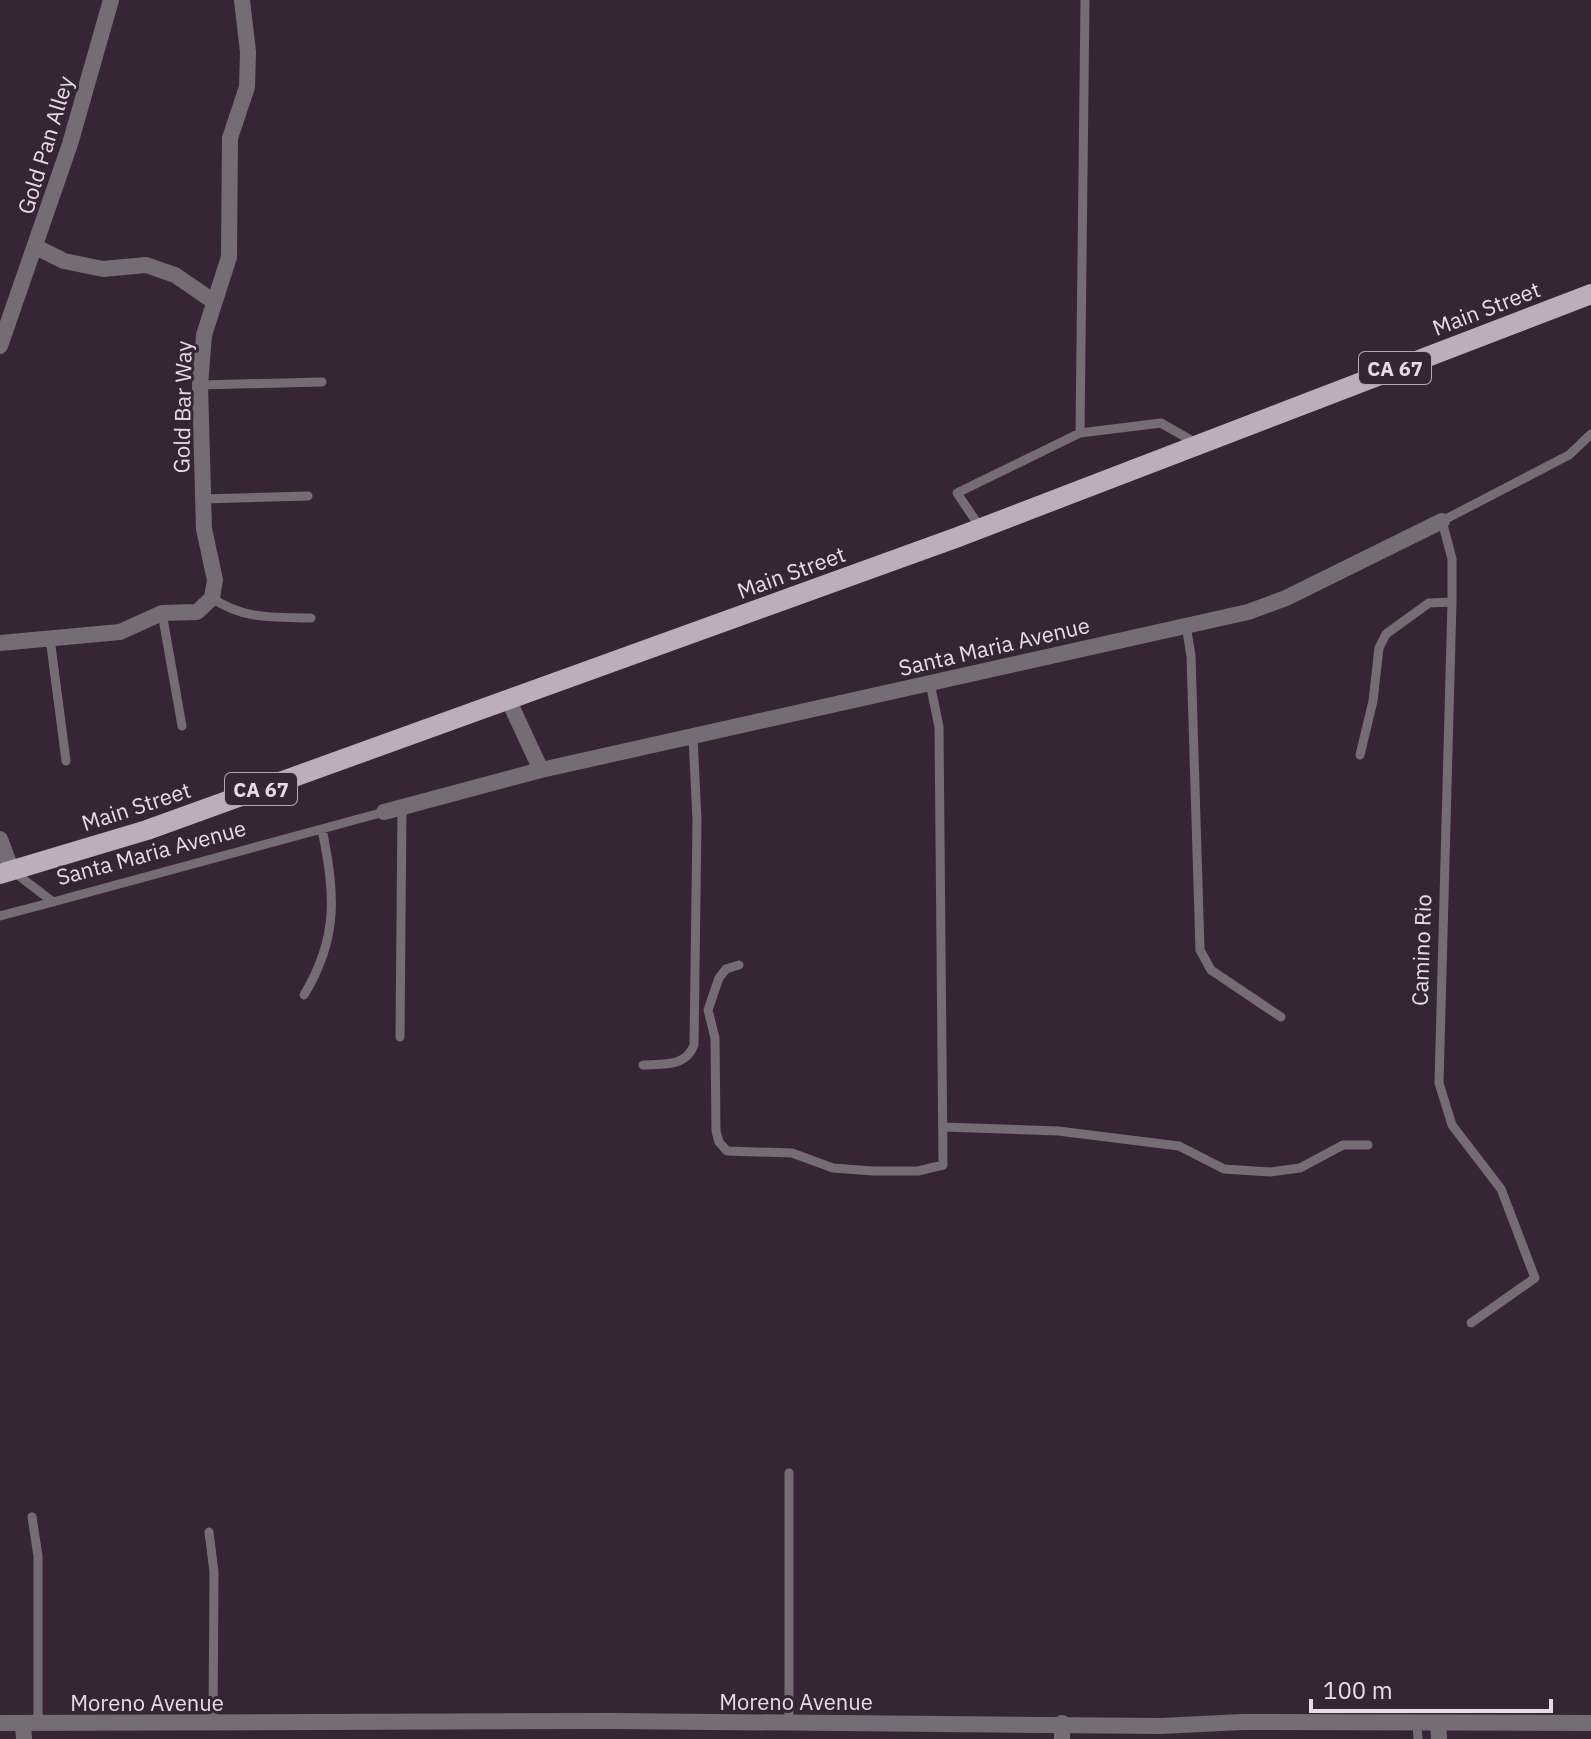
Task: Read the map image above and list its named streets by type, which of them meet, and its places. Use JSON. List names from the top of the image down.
{
  "streets": {
    "main road": ["Main Street", "CA 67"],
    "street": [
      "Gold Pan Alley",
      "Gold Bar Way",
      "Santa Maria Avenue",
      "Moreno Avenue"
    ],
    "lane": ["Camino Rio"]
  },
  "crossings": [
    ["Main Street", "Santa Maria Avenue"],
    ["Santa Maria Avenue", "Camino Rio"]
  ],
  "scale_bar": "100 m"
}
